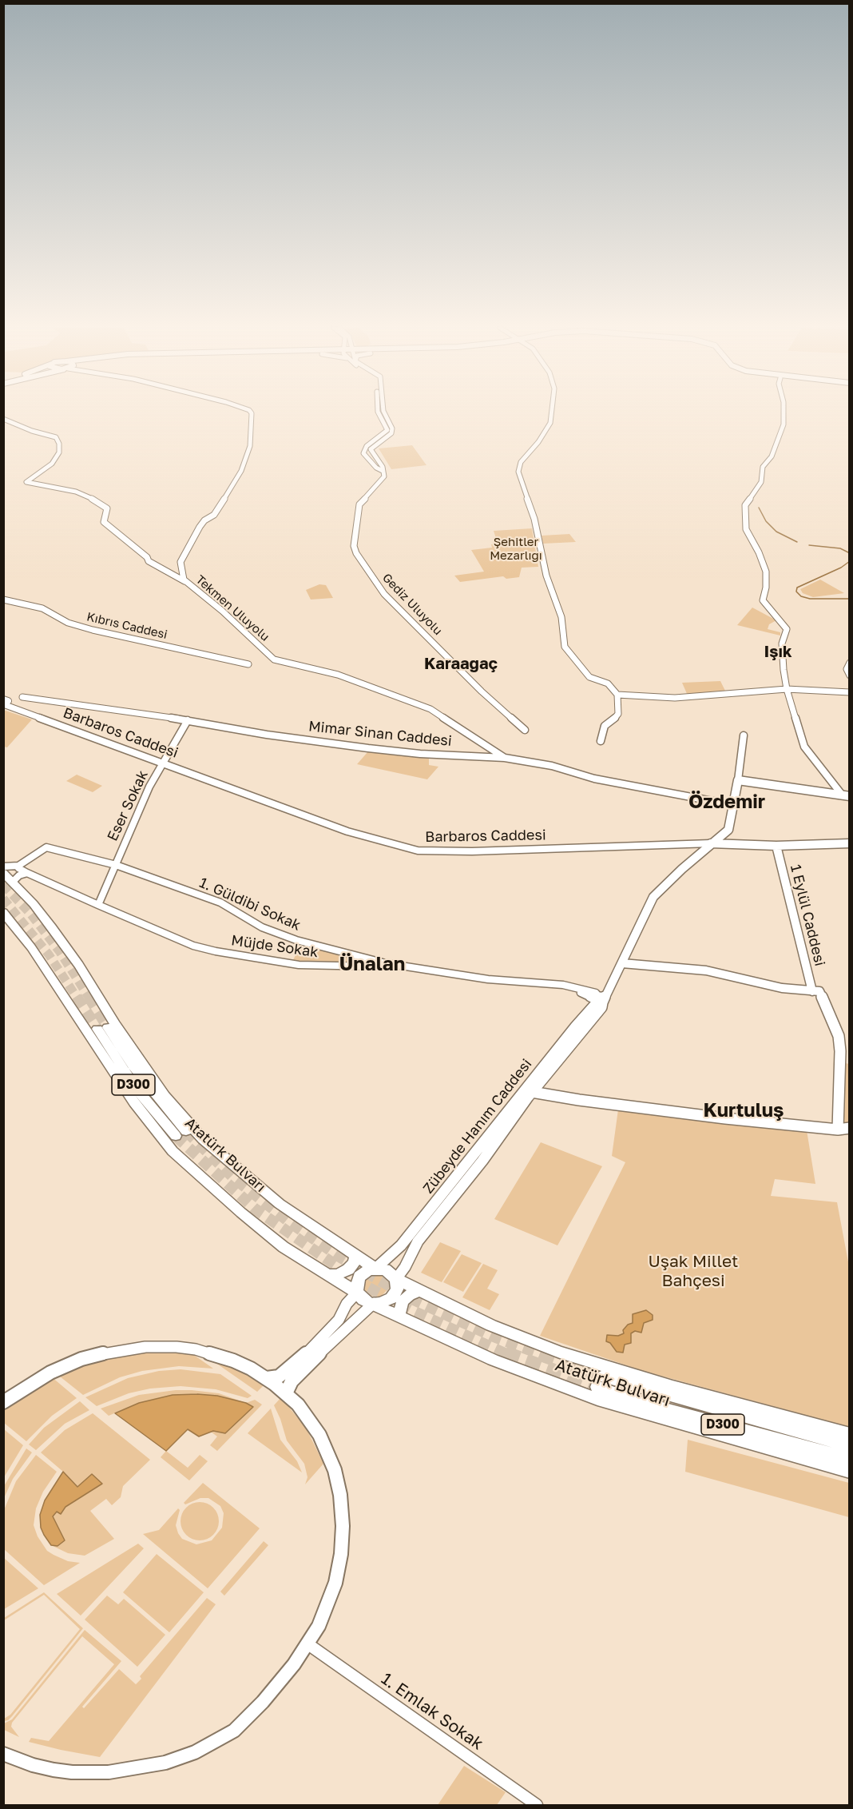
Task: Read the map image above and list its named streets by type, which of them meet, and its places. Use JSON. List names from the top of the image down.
{
  "streets": {
    "highway": ["D300", "Atatürk Bulvarı"],
    "main road": ["Barbaros Caddesi", "1 Eylül Caddesi", "Zübeyde Hanım Caddesi"],
    "street": [
      "Gediz Uluyolu",
      "Tekmen Uluyolu",
      "Kıbrıs Caddesi",
      "Mimar Sinan Caddesi",
      "Eser Sokak",
      "1. Güldibi Sokak",
      "Müjde Sokak",
      "1. Emlak Sokak"
    ]
  },
  "crossings": [
    ["Tekmen Uluyolu", "Mimar Sinan Caddesi"],
    ["Barbaros Caddesi", "Eser Sokak"],
    ["Barbaros Caddesi", "1 Eylül Caddesi"],
    ["Barbaros Caddesi", "Zübeyde Hanım Caddesi"],
    ["Mimar Sinan Caddesi", "Eser Sokak"],
    ["Mimar Sinan Caddesi", "Zübeyde Hanım Caddesi"],
    ["Eser Sokak", "1. Güldibi Sokak"],
    ["Eser Sokak", "Müjde Sokak"],
    ["1. Güldibi Sokak", "Müjde Sokak"],
    ["Müjde Sokak", "Zübeyde Hanım Caddesi"],
    ["Zübeyde Hanım Caddesi", "Atatürk Bulvarı"]
  ],
  "districts": [
    "Işık",
    "Karaağaç",
    "Özdemir",
    "Ünalan",
    "Kurtuluş"
  ],
  "parks": ["Şehitler Mezarlığı", "Uşak Millet Bahçesi"]
}
